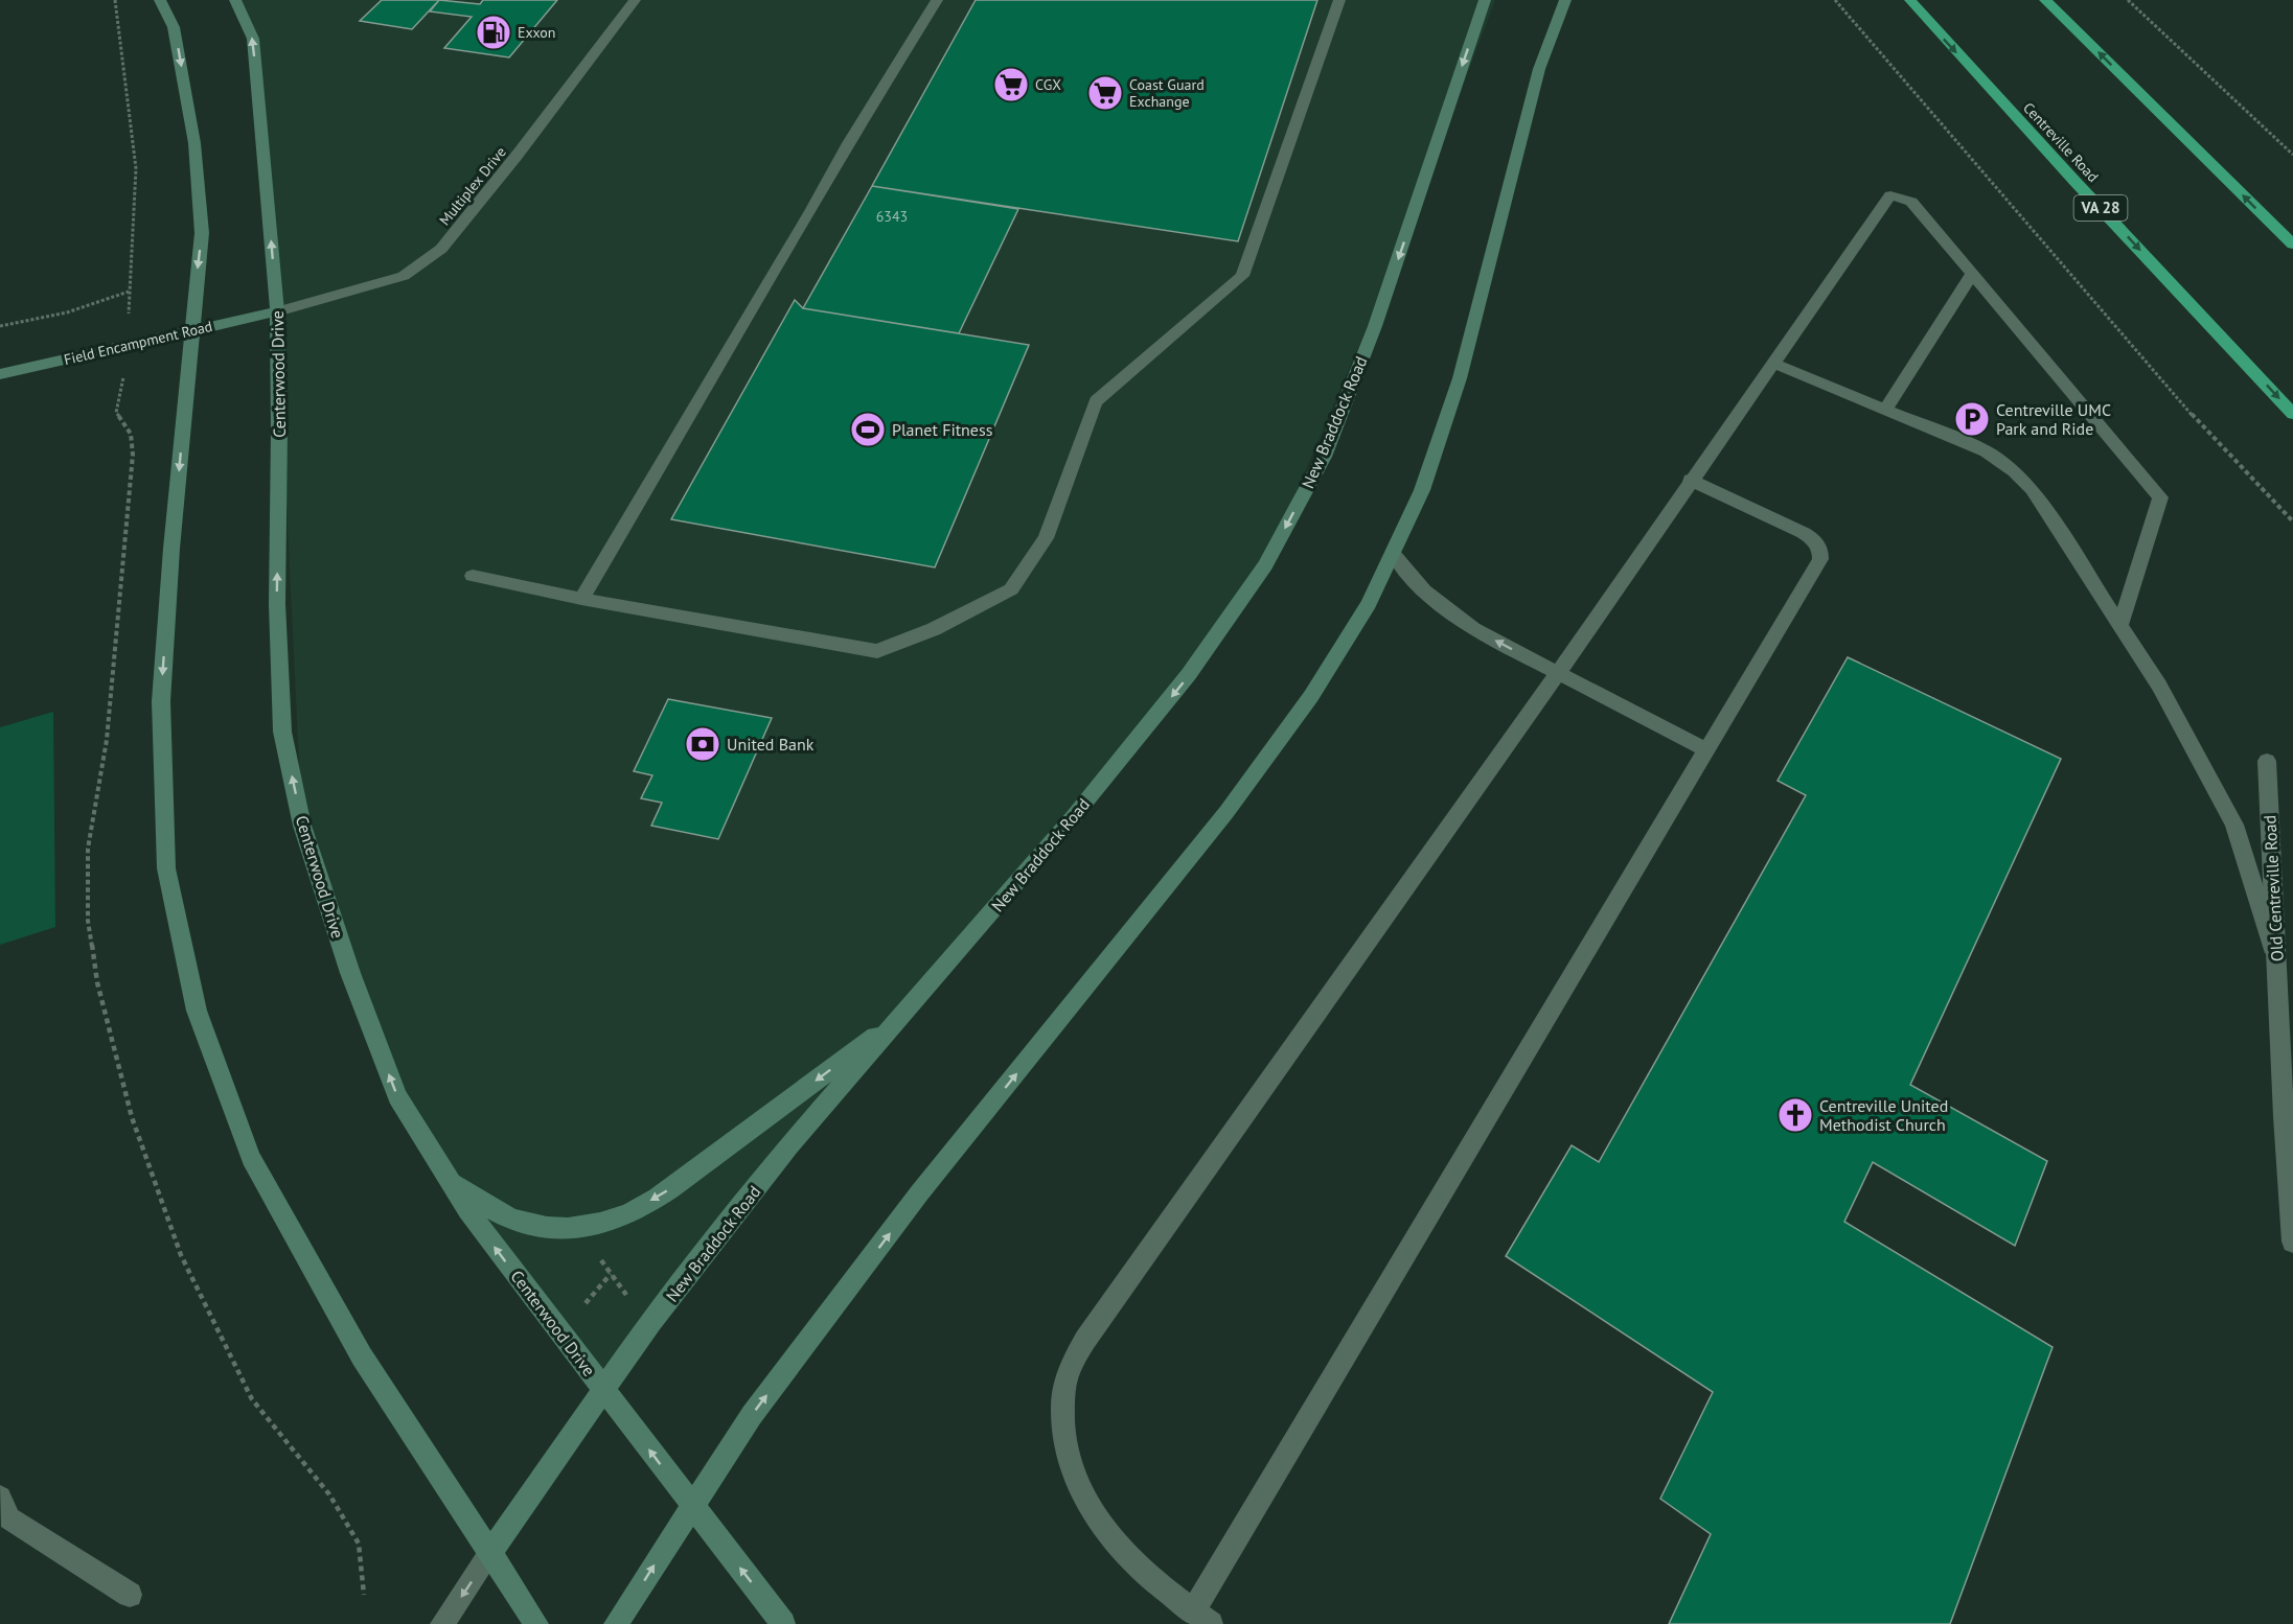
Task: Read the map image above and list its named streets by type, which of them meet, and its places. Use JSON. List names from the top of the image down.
{
  "streets": {
    "highway": ["Centreville Road", "VA 28"],
    "street": [
      "Multiplex Drive",
      "Field Encampment Road",
      "Centerwood Drive",
      "New Braddock Road",
      "Old Centreville Road"
    ]
  },
  "crossings": [
    ["Multiplex Drive", "Field Encampment Road"],
    ["Multiplex Drive", "Centerwood Drive"],
    ["Field Encampment Road", "Centerwood Drive"],
    ["Centerwood Drive", "New Braddock Road"]
  ],
  "places": {
    "fuel station": ["Exxon"],
    "supermarket": ["CGX", "Coast Guard Exchange"],
    "parking": ["Centreville UMC Park and Ride"],
    "sports": ["Planet Fitness"],
    "bank": ["United Bank"],
    "church": ["Centreville United Methodist Church"]
  },
  "house_numbers": ["6343"]
}
